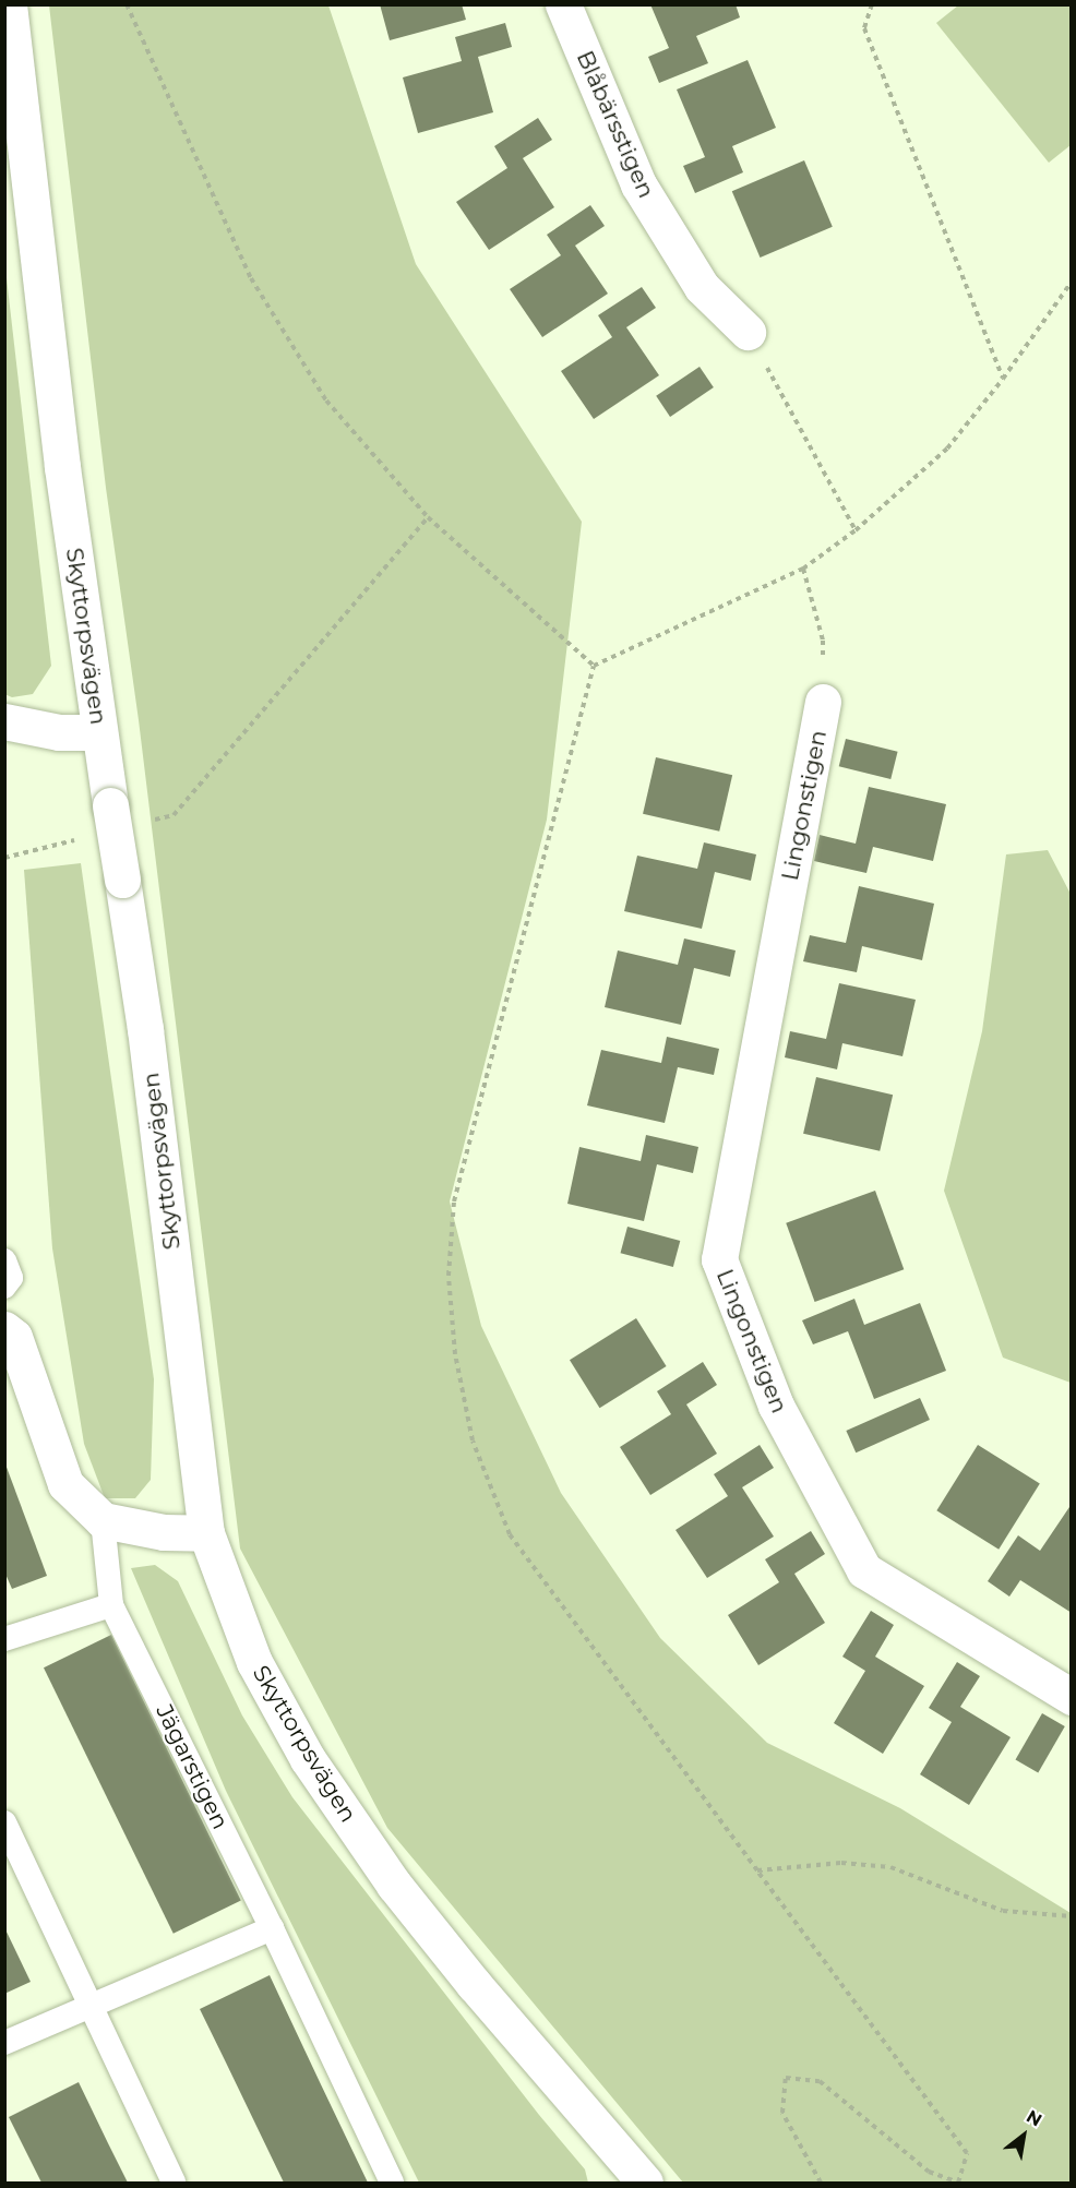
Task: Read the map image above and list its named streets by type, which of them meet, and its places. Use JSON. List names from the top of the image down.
{
  "streets": {
    "street": ["Blåbärsstigen", "Skyttorpsvägen", "Lingonstigen"],
    "lane": ["Jägarstigen"]
  },
  "north": "top right"
}
